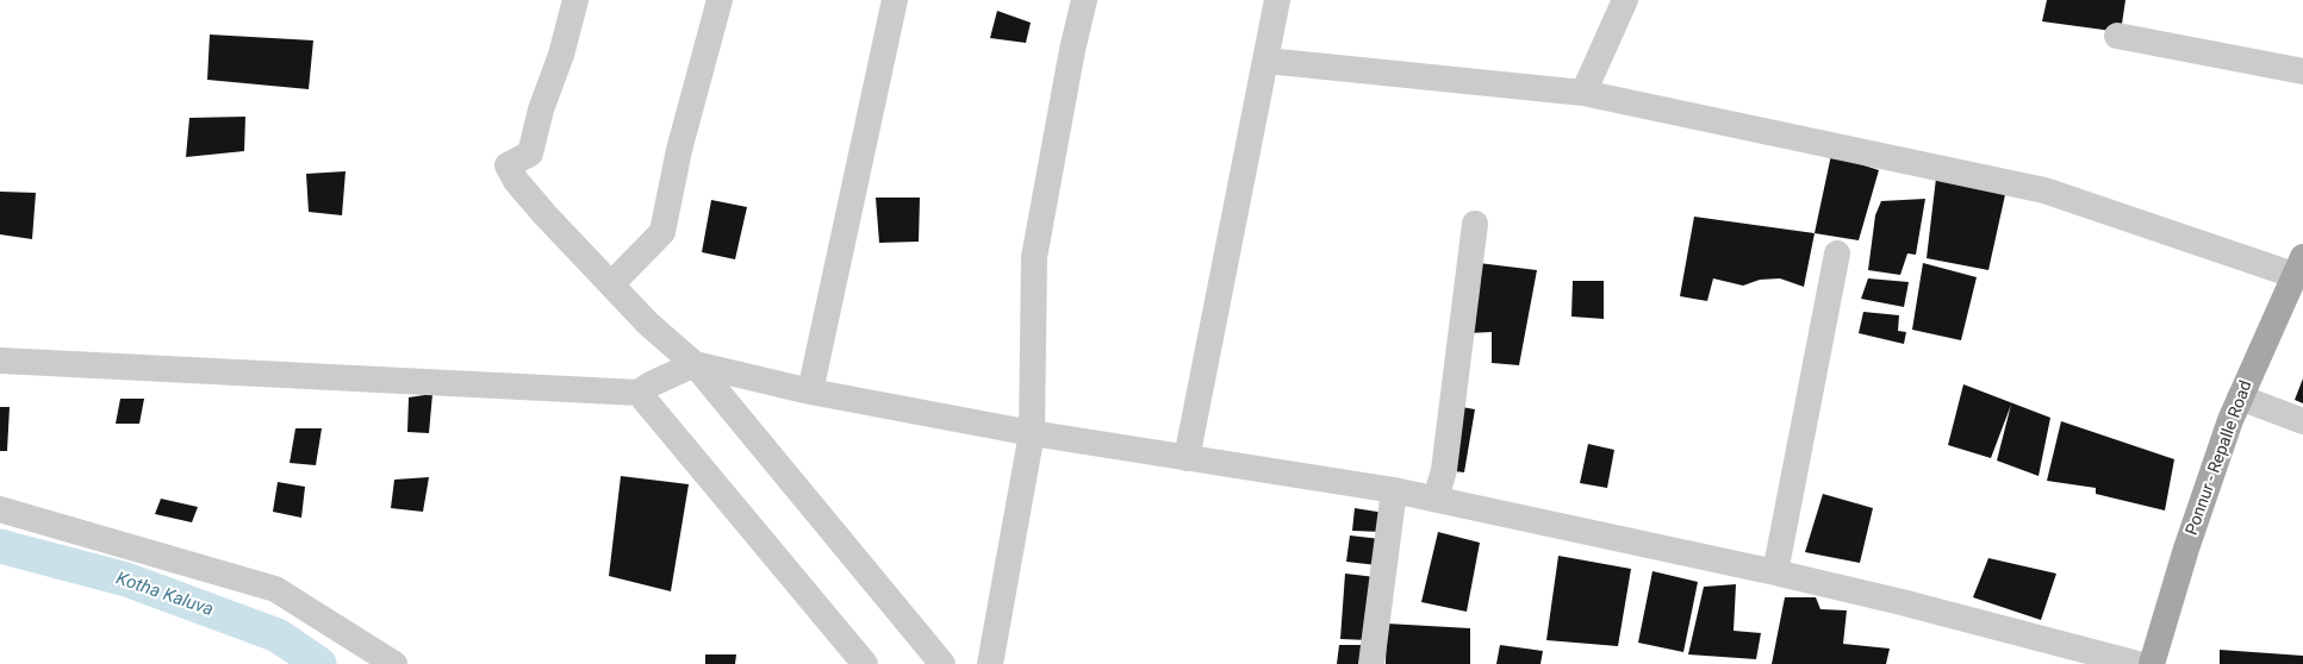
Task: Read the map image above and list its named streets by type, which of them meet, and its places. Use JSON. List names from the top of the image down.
{
  "streets": {
    "main road": ["Ponnur - Repalle Road"]
  },
  "water": ["Kotha Kaluva"]
}
